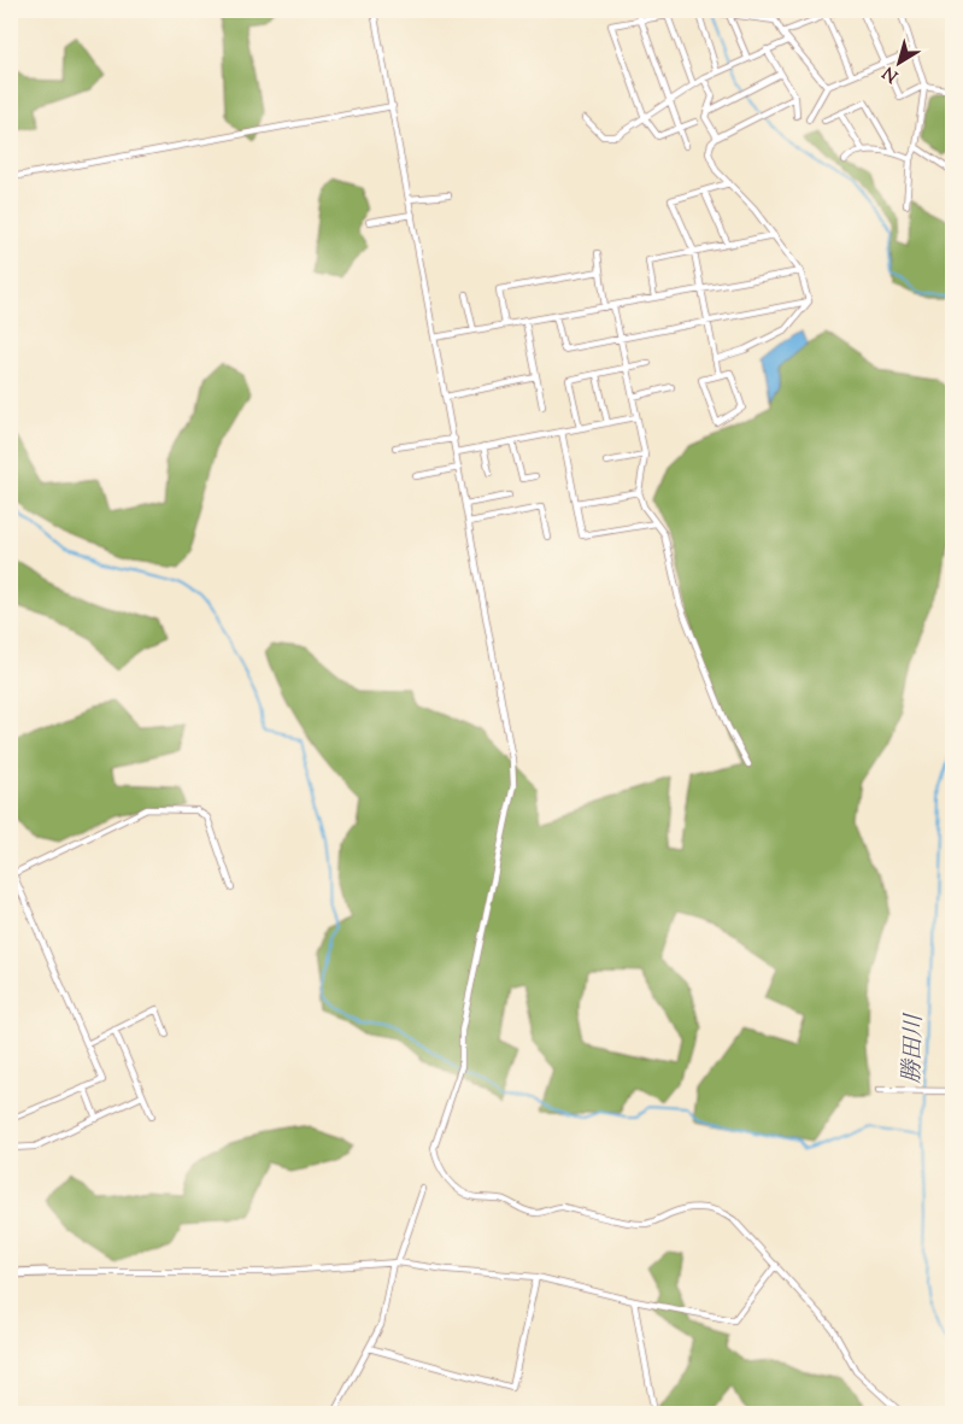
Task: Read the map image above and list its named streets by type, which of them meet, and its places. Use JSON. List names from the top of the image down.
{
  "water": ["勝田川"],
  "north": "bottom left"
}
